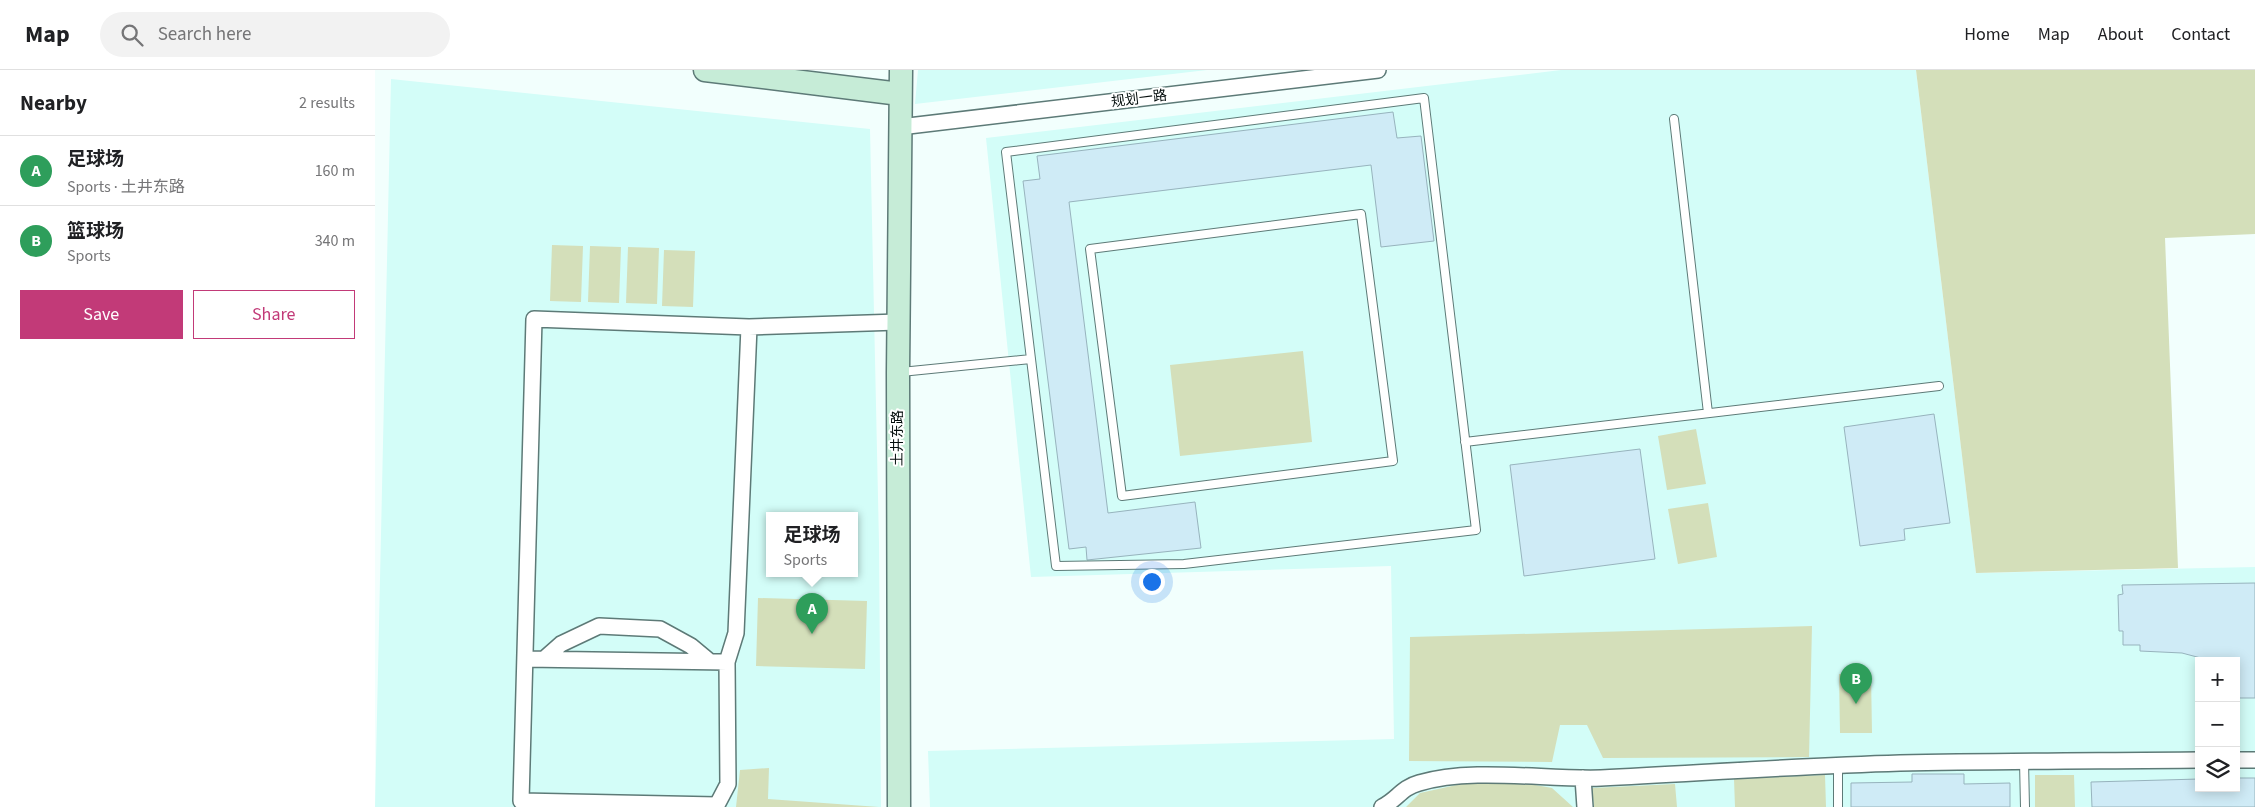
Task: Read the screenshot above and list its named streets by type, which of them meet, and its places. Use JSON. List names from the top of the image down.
{
  "streets": {
    "street": ["规划一路", "土井东路"]
  },
  "crossings": [
    ["规划一路", "土井东路"]
  ],
  "page": {
    "header": "Map",
    "search": "Search here",
    "nav": [
      "Home",
      "Map",
      "About",
      "Contact"
    ],
    "heading": ["Nearby", "2 results"],
    "list": [
      {
        "mark": "A",
        "name": "足球场",
        "note": "Sports · 土井东路",
        "value": "160 m"
      },
      {
        "mark": "B",
        "name": "篮球场",
        "note": "Sports",
        "value": "340 m"
      }
    ],
    "buttons": ["Save", "Share"],
    "popup": ["足球场", "Sports"],
    "pins": ["A", "B"],
    "map_buttons": ["+", "−"]
  }
}
